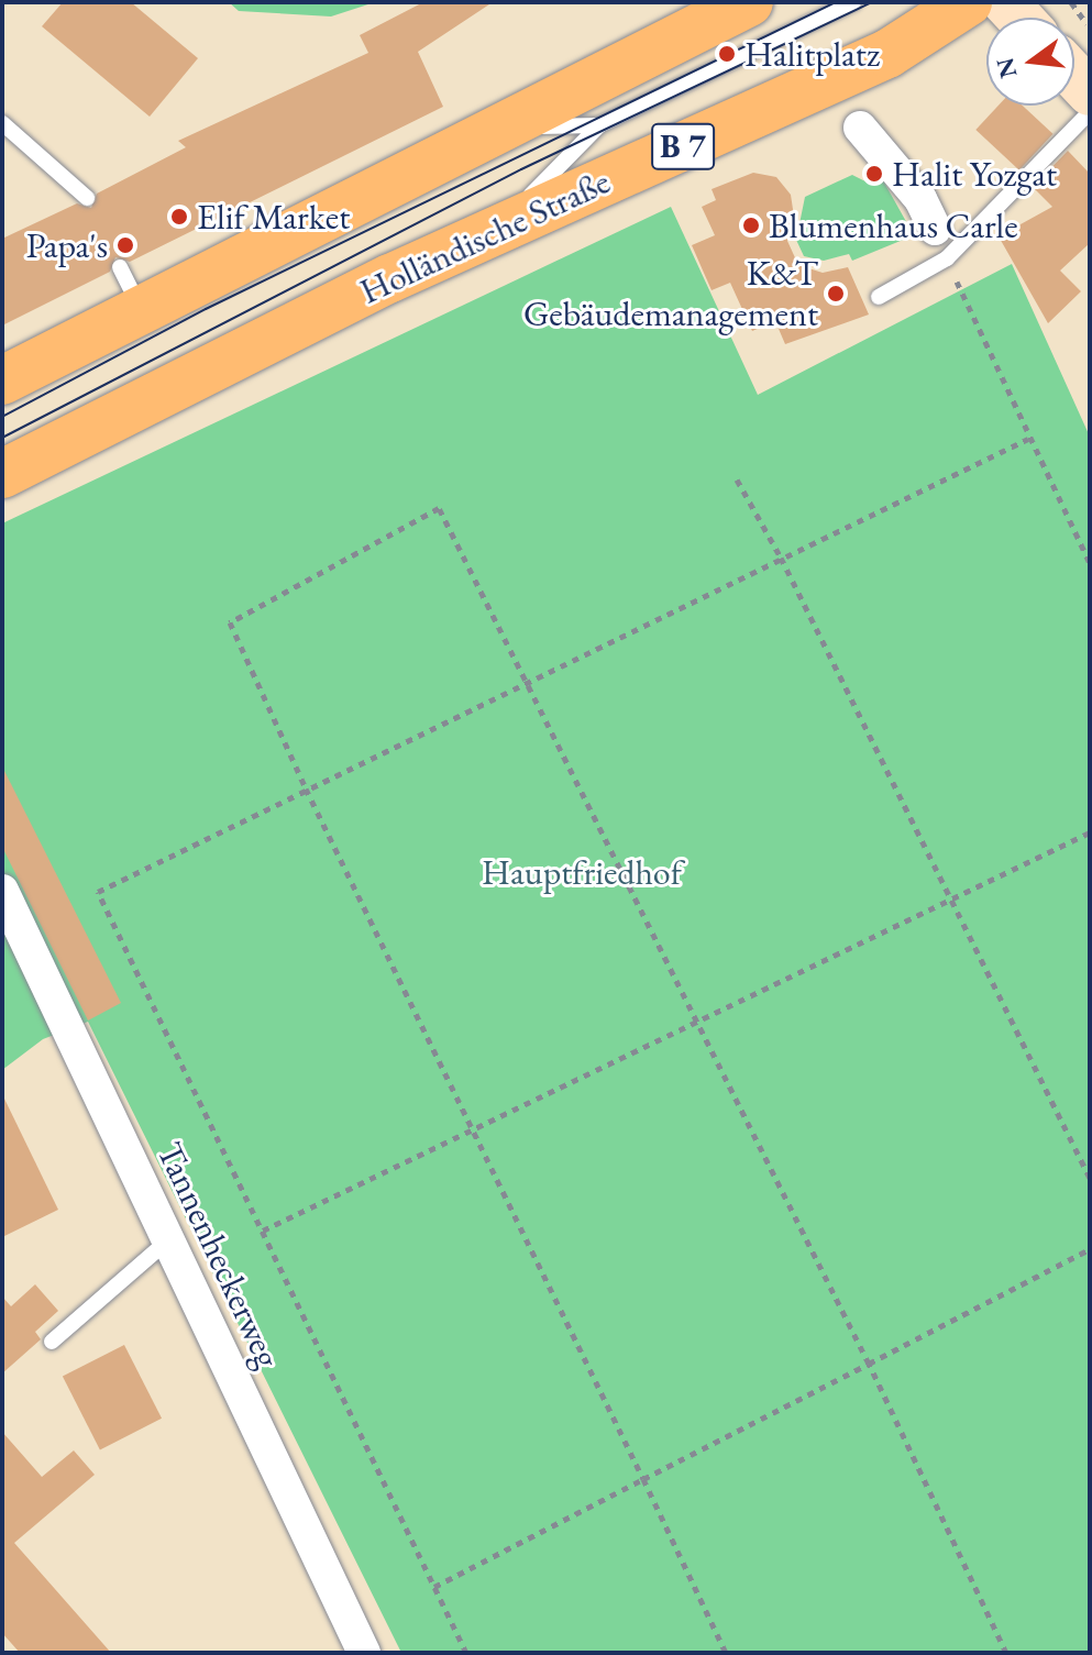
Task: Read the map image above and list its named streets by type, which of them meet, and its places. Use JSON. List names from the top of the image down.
{
  "streets": {
    "main road": ["B 7", "Holländische Straße"],
    "street": ["Tannenheckerweg"]
  },
  "parks": ["Hauptfriedhof"],
  "places": [
    "Halitplatz",
    "Halit Yozgat",
    "Elif Market",
    "Blumenhaus Carle",
    "Papa's",
    "K&T Gebäudemanagement"
  ],
  "north": "left"
}
